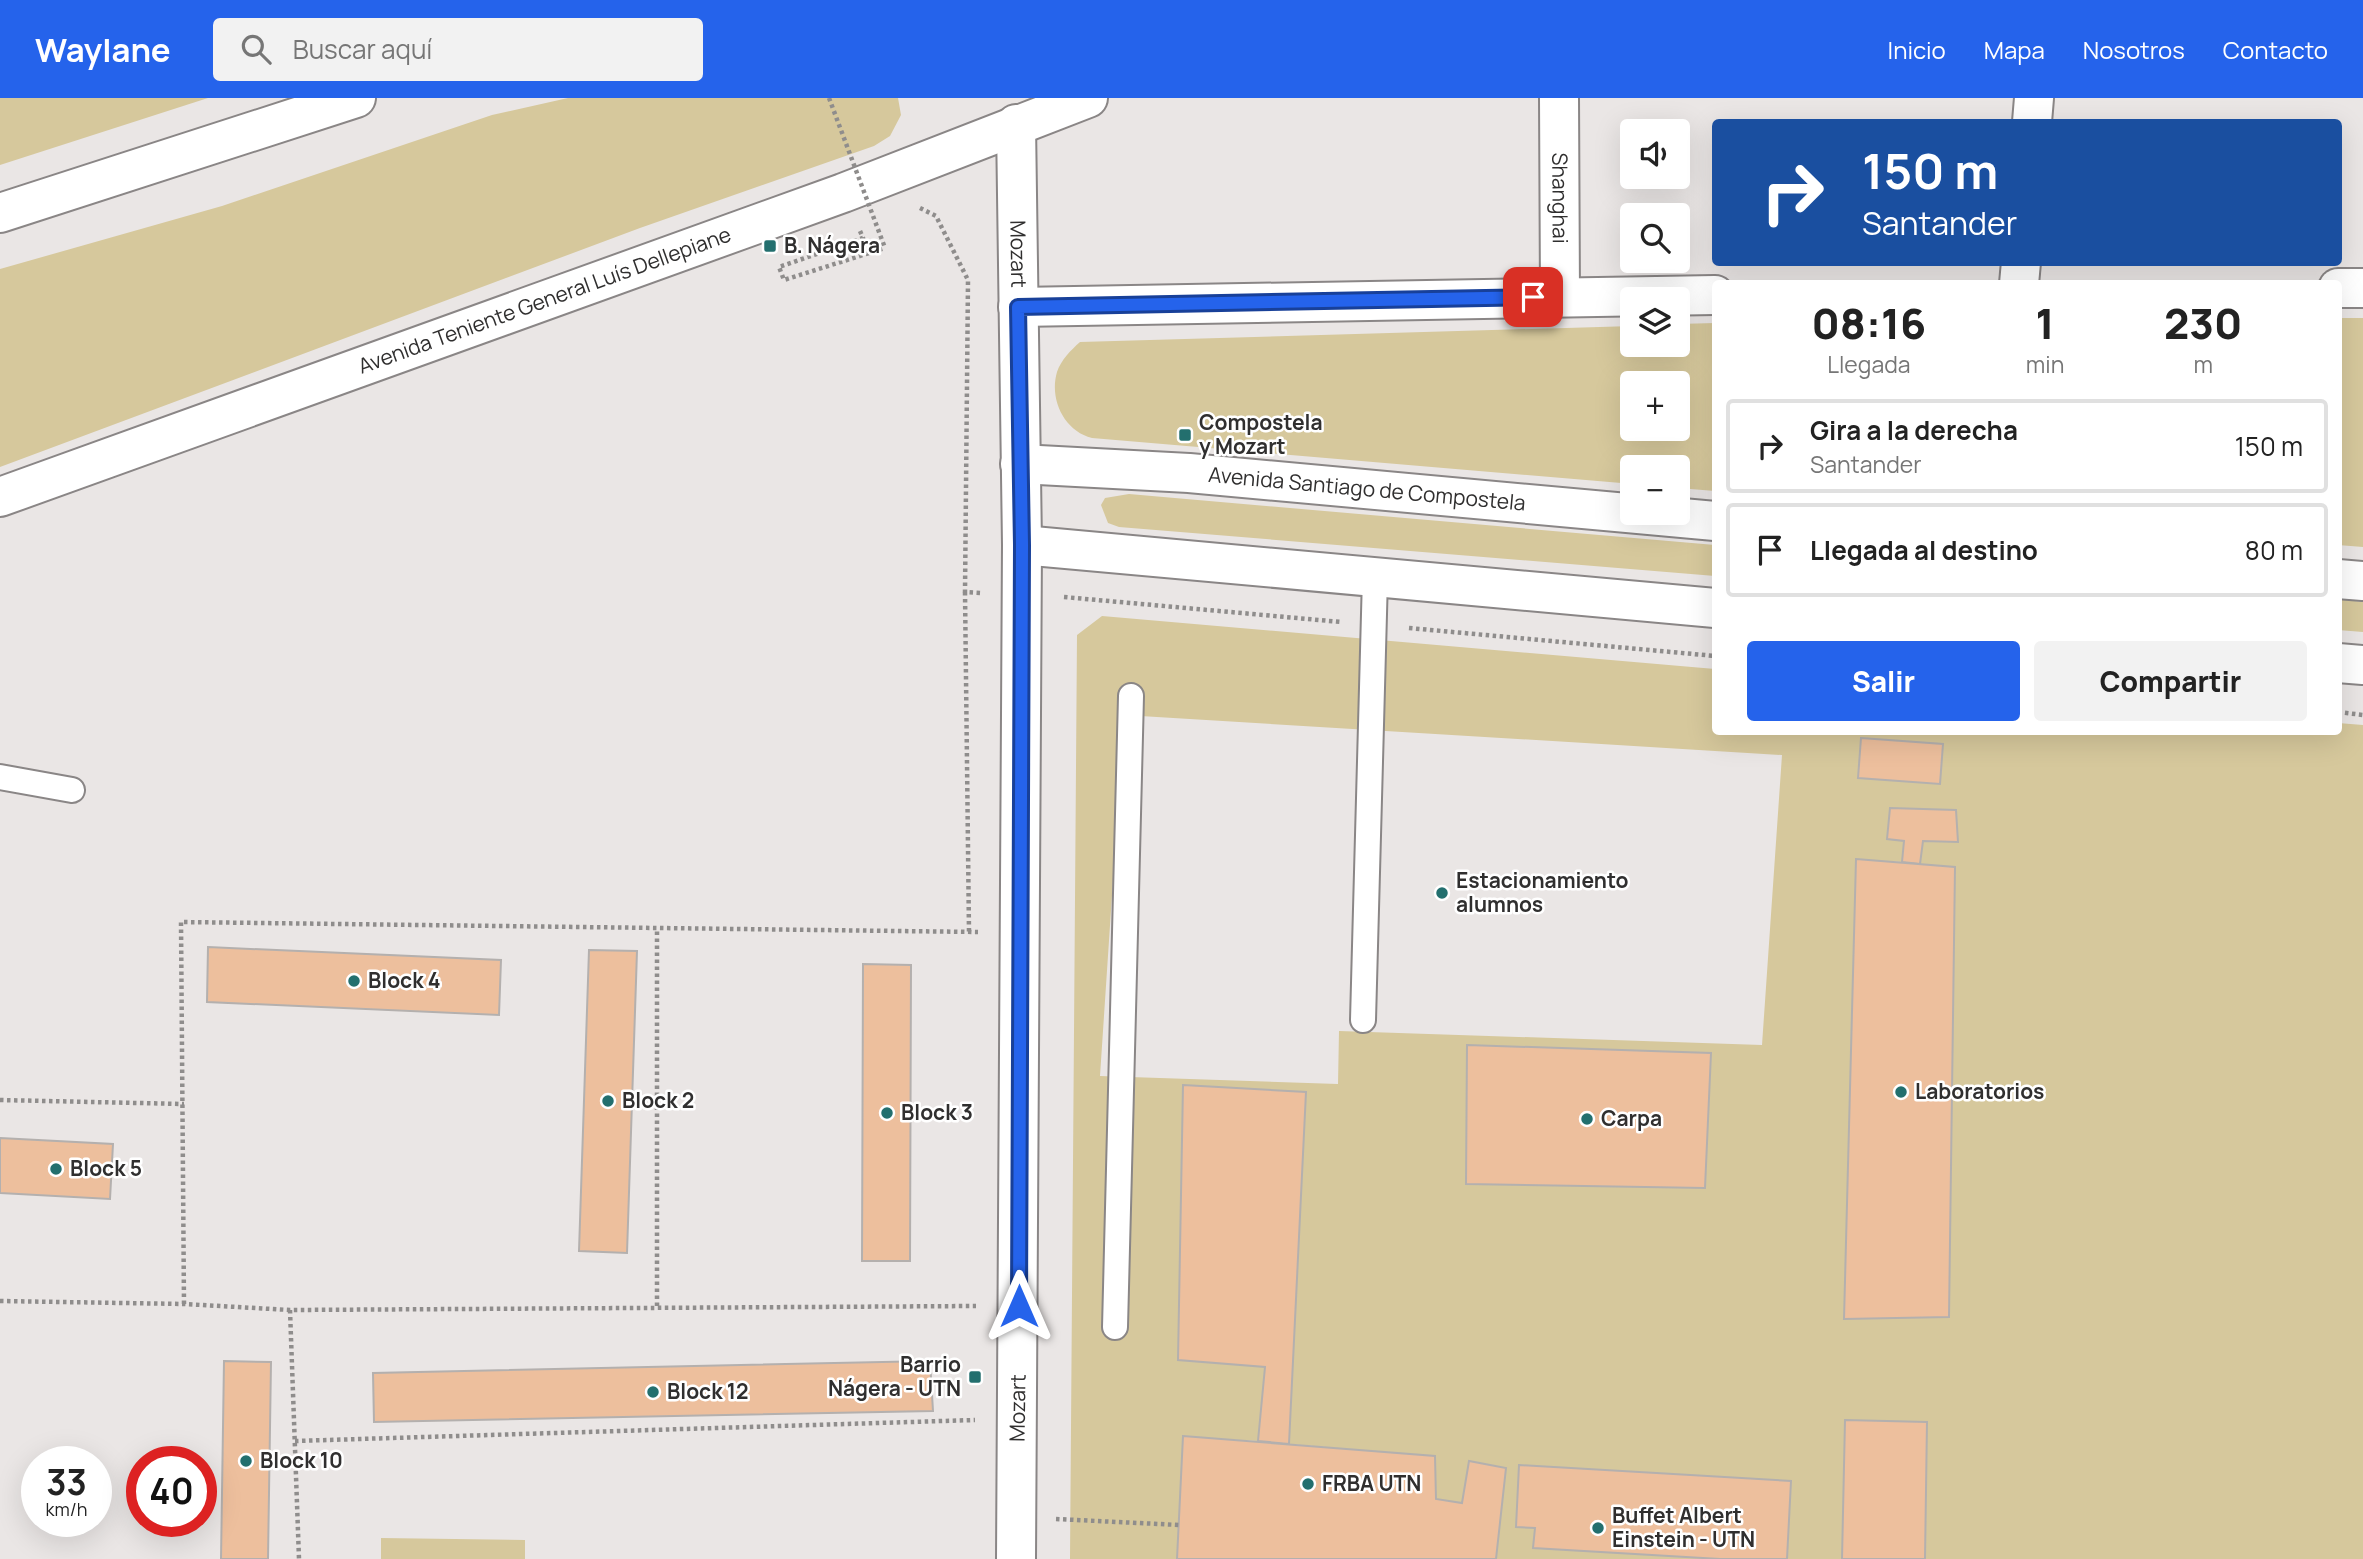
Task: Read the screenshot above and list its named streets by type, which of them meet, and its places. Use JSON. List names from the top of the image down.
{
  "streets": {
    "main road": [
      "Shanghai",
      "Mozart",
      "Avenida Teniente General Luís Dellepiane",
      "Avenida Santiago de Compostela"
    ]
  },
  "crossings": [
    ["Mozart", "Avenida Teniente General Luís Dellepiane"],
    ["Mozart", "Avenida Santiago de Compostela"]
  ],
  "places": {
    "transit": ["B. Nágera", "Compostela y Mozart", "Barrio Nágera - UTN"],
    "other": [
      "Estacionamiento alumnos",
      "Block 4",
      "Laboratorios",
      "Block 2",
      "Block 3",
      "Carpa",
      "Block 5",
      "Block 12",
      "Block 10",
      "FRBA UTN",
      "Buffet Albert Einstein - UTN"
    ]
  },
  "page": {
    "header": "Waylane",
    "search": "Buscar aquí",
    "nav": [
      "Inicio",
      "Mapa",
      "Nosotros",
      "Contacto"
    ],
    "map_buttons": ["+", "−"],
    "turn": ["150 m", "Santander"],
    "eta": [
      "08:16",
      "Llegada",
      "1",
      "min",
      "230",
      "m"
    ],
    "list": [
      {
        "name": "Gira a la derecha",
        "note": "Santander",
        "value": "150 m"
      },
      {
        "name": "Llegada al destino",
        "value": "80 m"
      }
    ],
    "buttons": ["Salir", "Compartir"],
    "speed": "33 km/h",
    "limit": "40"
  }
}
